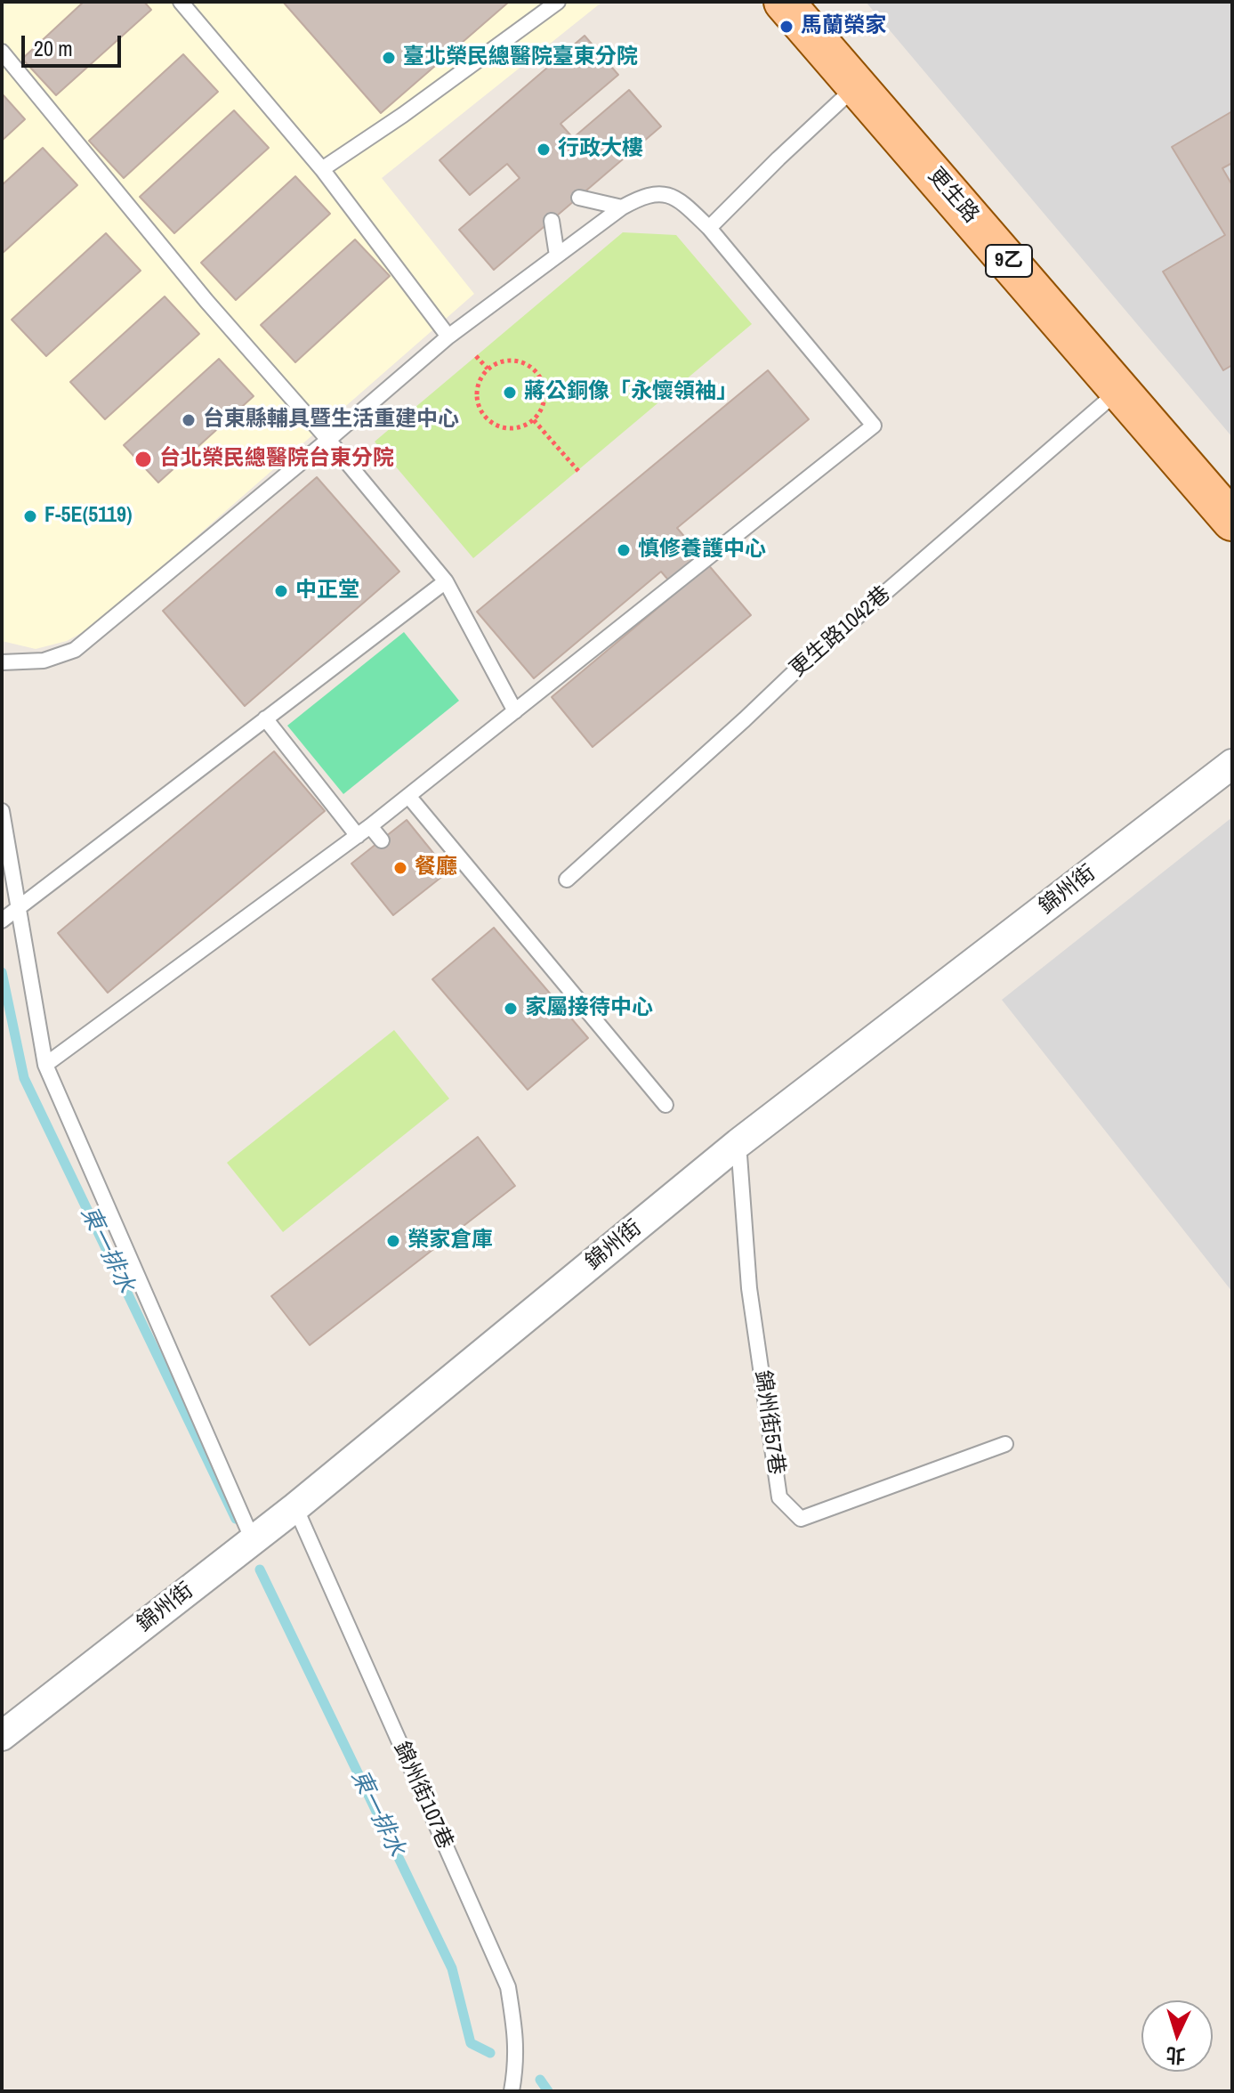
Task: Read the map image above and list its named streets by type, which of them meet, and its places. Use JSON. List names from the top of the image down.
{
  "streets": {
    "main road": ["更生路", "9乙"],
    "street": ["錦州街"],
    "lane": ["更生路1042巷", "錦州街57巷", "錦州街107巷"]
  },
  "crossings": [
    ["更生路", "更生路1042巷"],
    ["錦州街", "錦州街57巷"],
    ["錦州街", "錦州街107巷"]
  ],
  "water": ["東一排水"],
  "places": [
    "馬蘭榮家",
    "臺北榮民總醫院臺東分院",
    "行政大樓",
    "蔣公銅像「永懷領袖」",
    "台東縣輔具暨生活重建中心",
    "台北榮民總醫院台東分院",
    "F-5E(5119)",
    "慎修養護中心",
    "中正堂",
    "餐廳",
    "家屬接待中心",
    "榮家倉庫"
  ],
  "scale_bar": "20 m",
  "north": "bottom"
}
